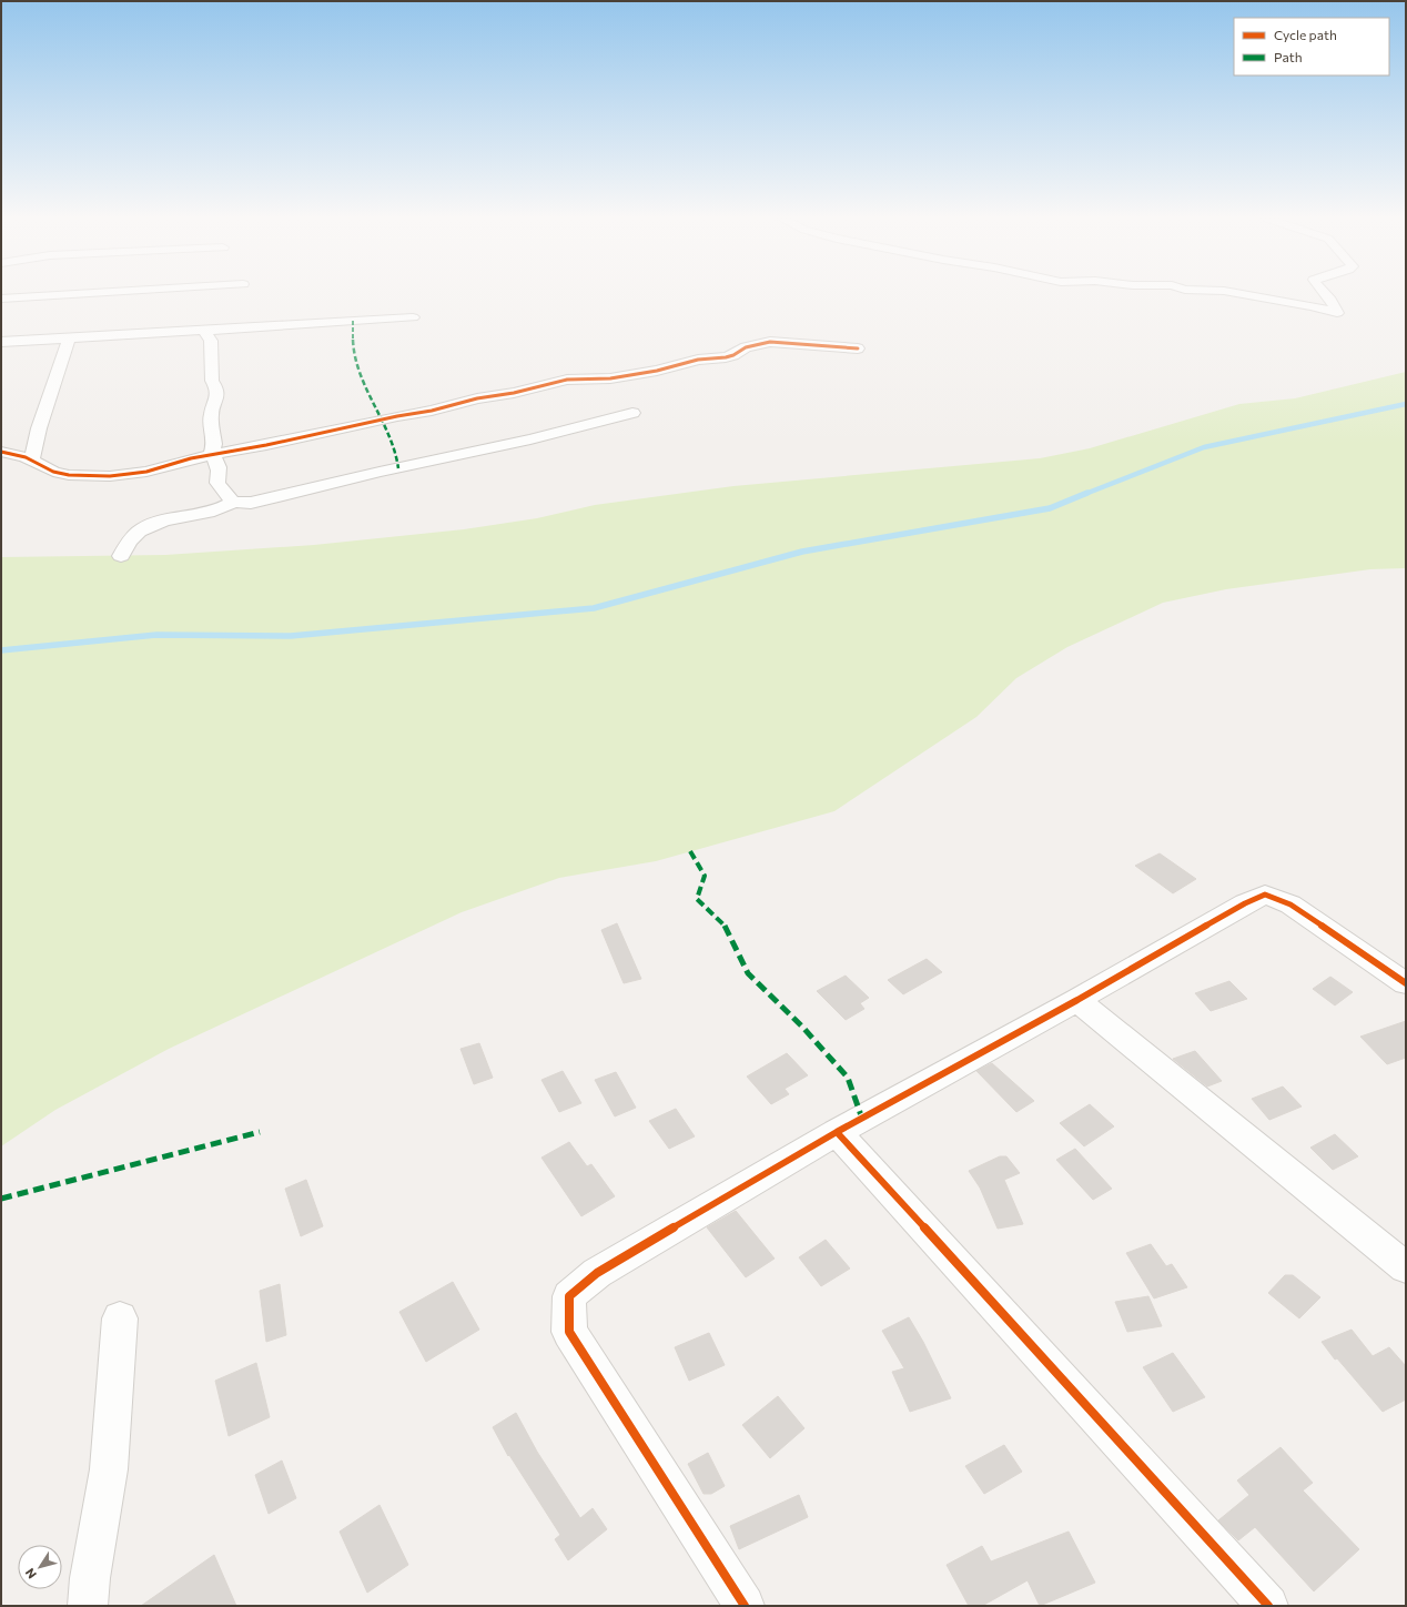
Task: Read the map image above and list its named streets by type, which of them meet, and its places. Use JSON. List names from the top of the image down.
{
  "legend": ["Cycle path", "Path"],
  "north": "bottom left"
}
